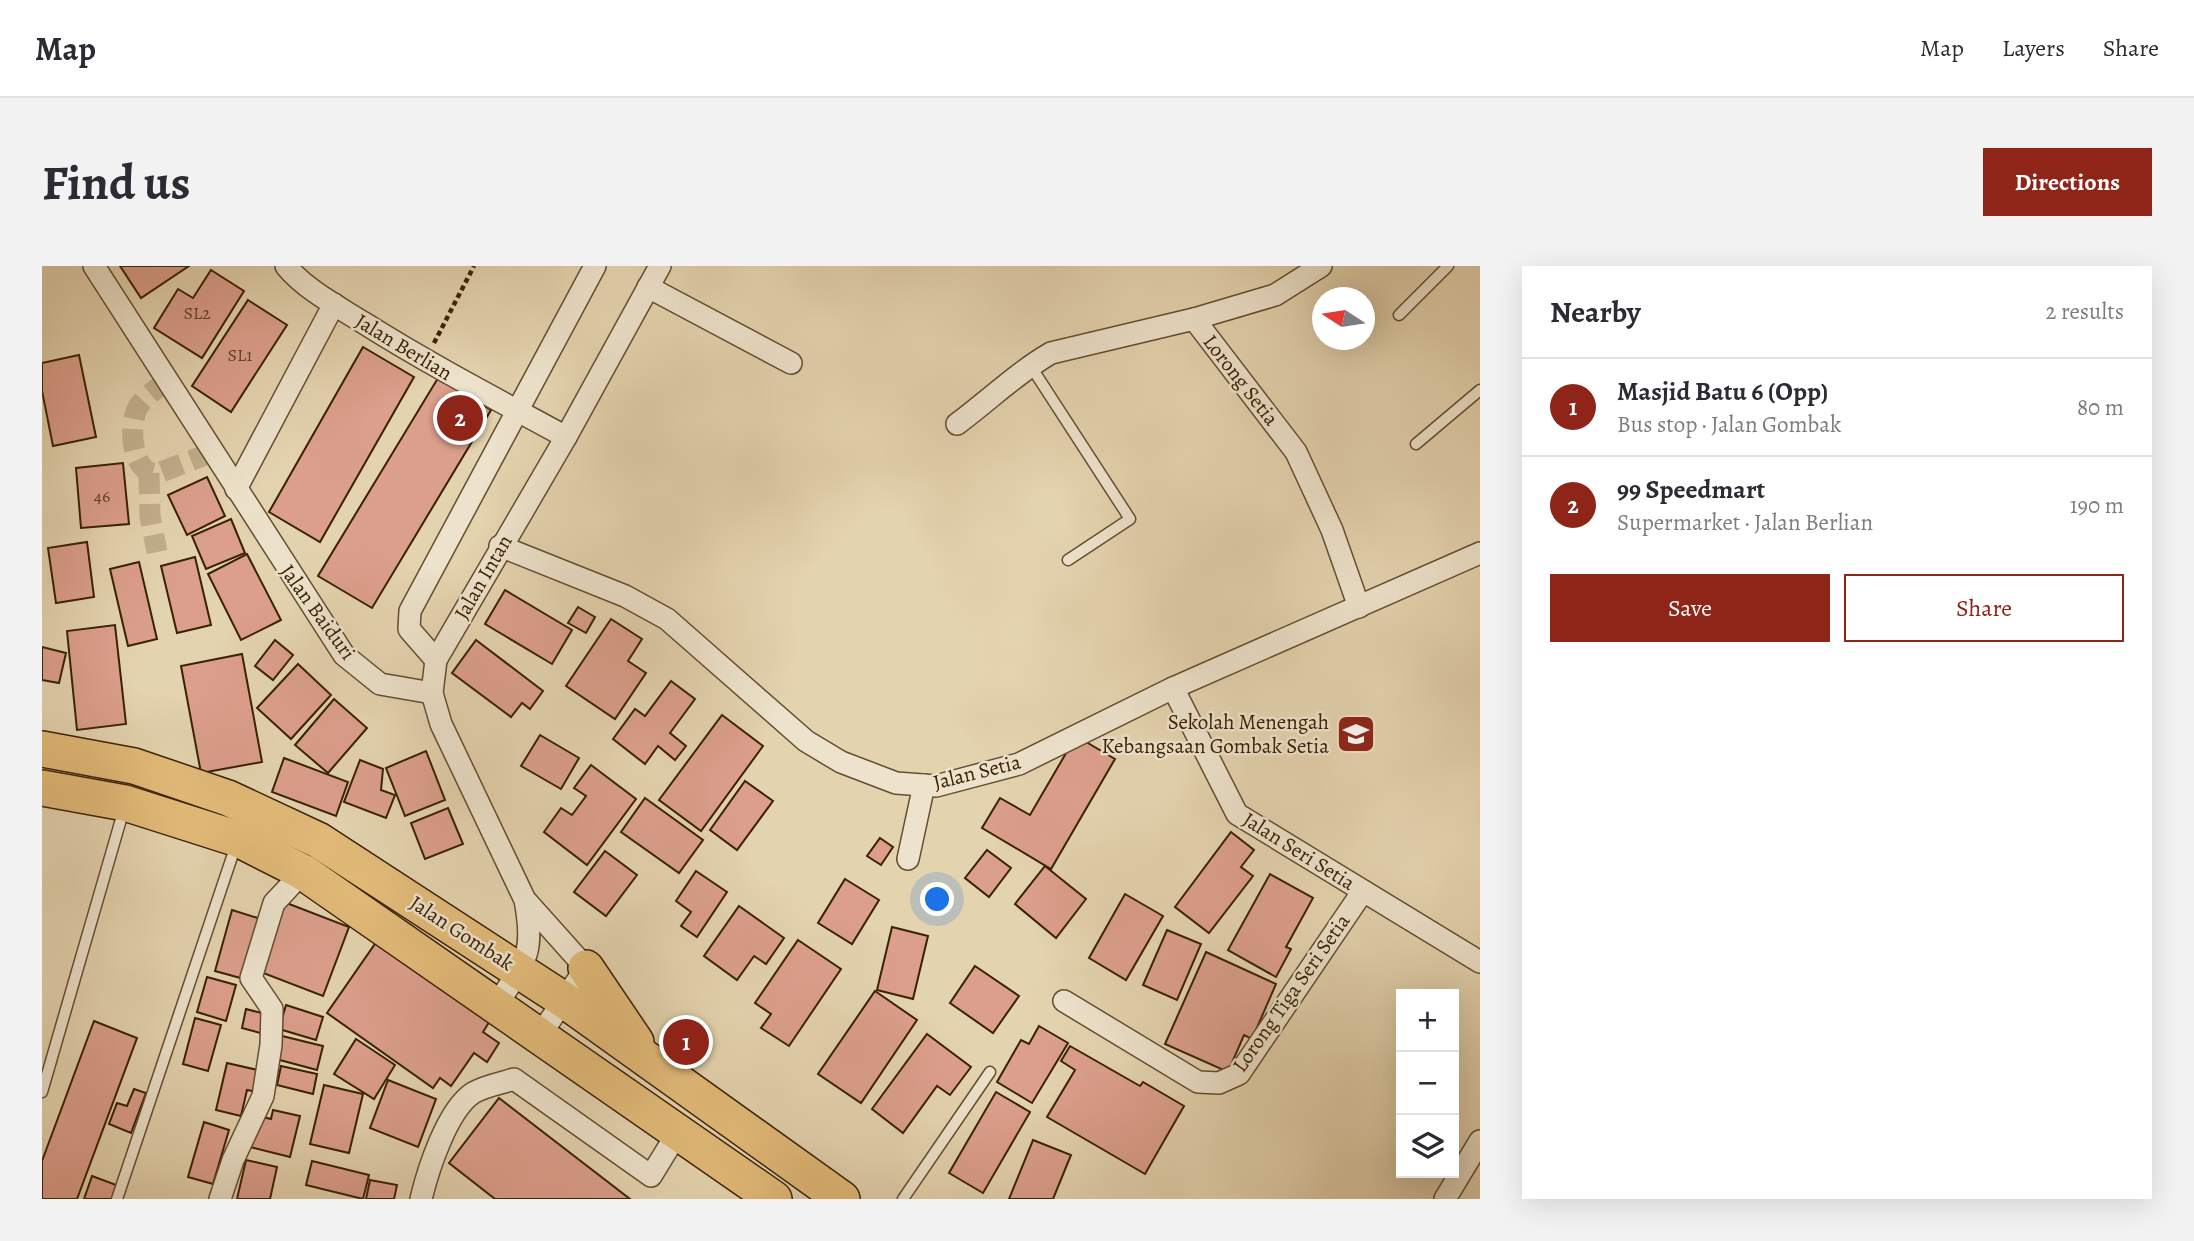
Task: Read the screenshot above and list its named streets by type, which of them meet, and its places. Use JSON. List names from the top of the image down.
{
  "streets": {
    "main road": ["Jalan Gombak"],
    "street": [
      "Jalan Berlian",
      "Lorong Setia",
      "Jalan Intan",
      "Jalan Baiduri",
      "Jalan Setia",
      "Jalan Seri Setia",
      "Lorong Tiga Seri Setia"
    ]
  },
  "crossings": [
    ["Jalan Berlian", "Jalan Intan"],
    ["Lorong Setia", "Jalan Setia"],
    ["Jalan Intan", "Jalan Baiduri"],
    ["Jalan Intan", "Jalan Setia"],
    ["Jalan Intan", "Jalan Gombak"],
    ["Jalan Setia", "Jalan Seri Setia"],
    ["Jalan Seri Setia", "Lorong Tiga Seri Setia"]
  ],
  "places": {
    "school or university": ["Sekolah Menengah Kebangsaan Gombak Setia"]
  },
  "house_numbers": ["SL2", "SL1", "46"],
  "north": "left",
  "page": {
    "header": "Map",
    "nav": ["Map", "Layers", "Share"],
    "buttons": [
      "Directions",
      ["Save", "Share"]
    ],
    "title": "Find us",
    "heading": ["Nearby", "2 results"],
    "list": [
      {
        "mark": "1",
        "name": "Masjid Batu 6 (Opp)",
        "note": "Bus stop · Jalan Gombak",
        "value": "80 m"
      },
      {
        "mark": "2",
        "name": "99 Speedmart",
        "note": "Supermarket · Jalan Berlian",
        "value": "190 m"
      }
    ],
    "pins": ["2", "1"],
    "map_buttons": ["+", "−"]
  }
}
